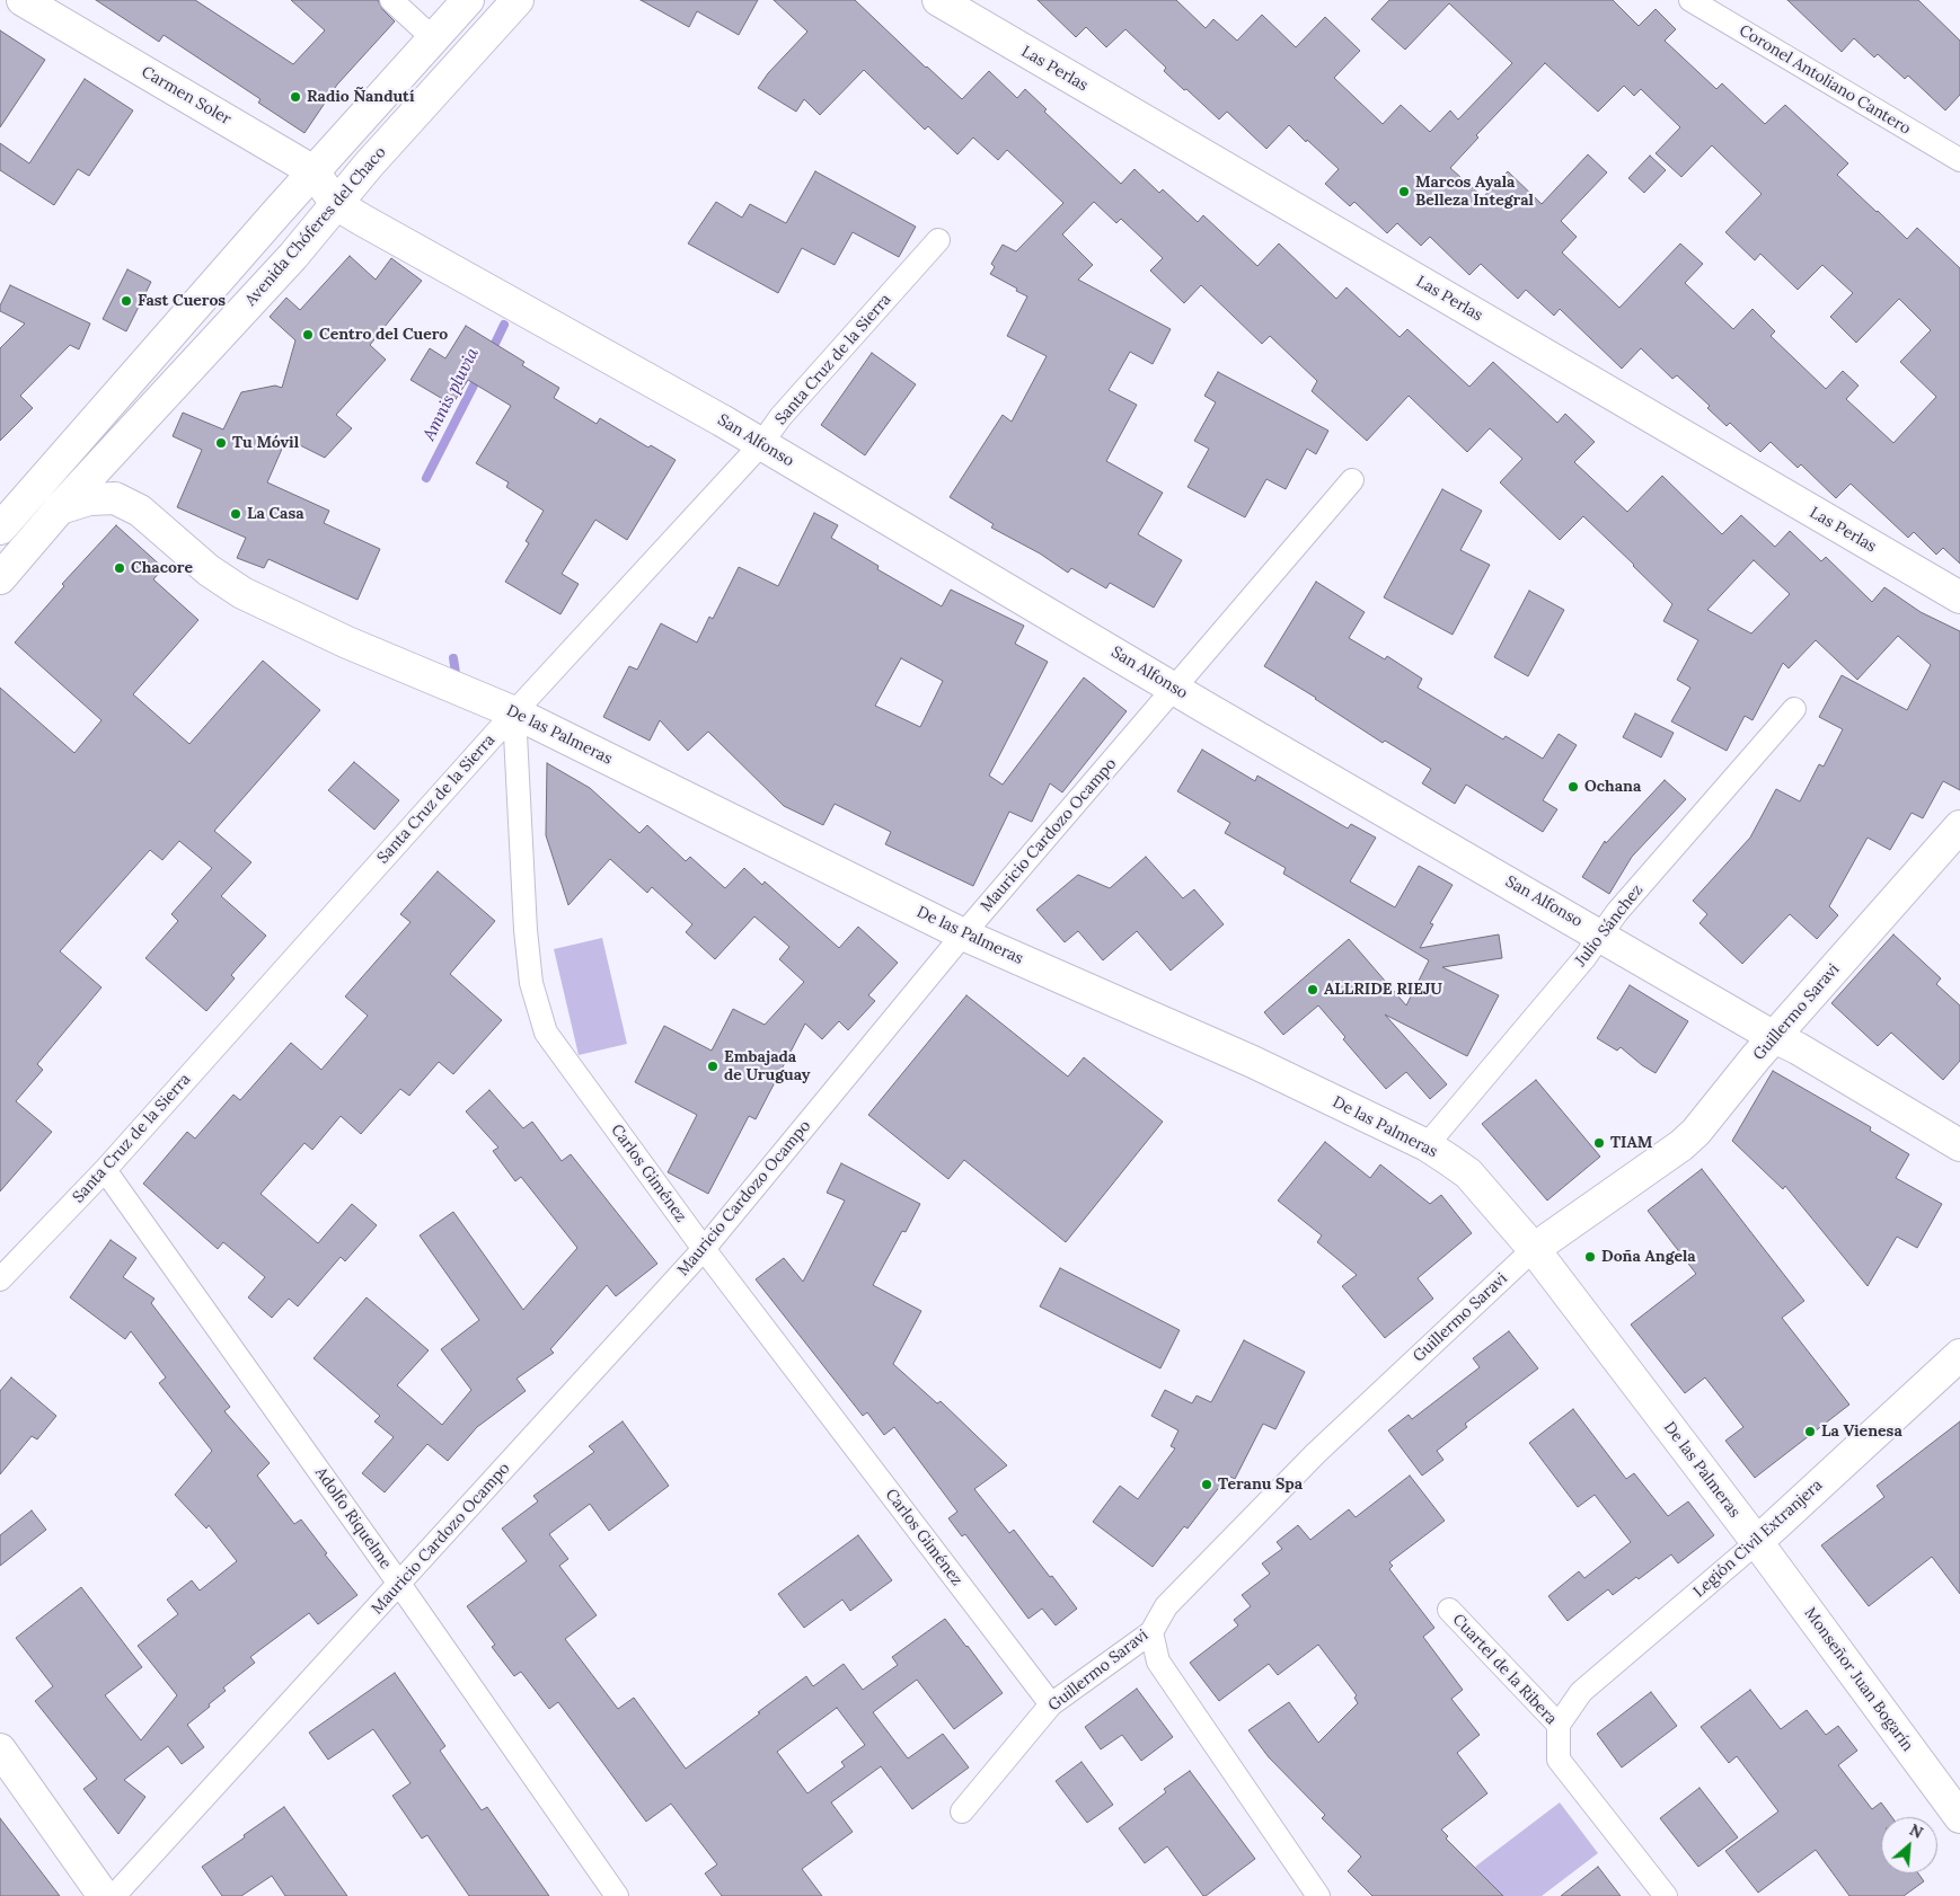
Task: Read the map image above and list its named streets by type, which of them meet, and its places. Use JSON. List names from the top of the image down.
{
  "streets": {
    "street": [
      "Las Perlas",
      "Coronel Antoliano Cantero",
      "Carmen Soler",
      "Avenida Chóferes del Chaco",
      "Santa Cruz de la Sierra",
      "San Alfonso",
      "De las Palmeras",
      "Mauricio Cardozo Ocampo",
      "Julio Sánchez",
      "Guillermo Saravi",
      "Carlos Giménez",
      "Adolfo Riquelme",
      "Legión Civil Extranjera",
      "Cuartel de la Ribera",
      "Monseñor Juan Bogarín"
    ]
  },
  "crossings": [
    ["Carmen Soler", "Avenida Chóferes del Chaco"],
    ["Carmen Soler", "San Alfonso"],
    ["Avenida Chóferes del Chaco", "San Alfonso"],
    ["Avenida Chóferes del Chaco", "De las Palmeras"],
    ["Santa Cruz de la Sierra", "San Alfonso"],
    ["Santa Cruz de la Sierra", "De las Palmeras"],
    ["Santa Cruz de la Sierra", "Carlos Giménez"],
    ["Santa Cruz de la Sierra", "Adolfo Riquelme"],
    ["San Alfonso", "Mauricio Cardozo Ocampo"],
    ["San Alfonso", "Julio Sánchez"],
    ["San Alfonso", "Guillermo Saravi"],
    ["De las Palmeras", "Mauricio Cardozo Ocampo"],
    ["De las Palmeras", "Julio Sánchez"],
    ["De las Palmeras", "Guillermo Saravi"],
    ["De las Palmeras", "Carlos Giménez"],
    ["De las Palmeras", "Legión Civil Extranjera"],
    ["De las Palmeras", "Monseñor Juan Bogarín"],
    ["Mauricio Cardozo Ocampo", "Carlos Giménez"],
    ["Mauricio Cardozo Ocampo", "Adolfo Riquelme"],
    ["Guillermo Saravi", "Carlos Giménez"],
    ["Legión Civil Extranjera", "Cuartel de la Ribera"],
    ["Legión Civil Extranjera", "Monseñor Juan Bogarín"]
  ],
  "water": ["Amnis pluvia"],
  "places": [
    "Radio Ñandutí",
    "Marcos Ayala Belleza Integral",
    "Fast Cueros",
    "Centro del Cuero",
    "Tu Móvil",
    "La Casa",
    "Chacore",
    "Ochana",
    "ALLRIDE RIEJU",
    "Embajada de Uruguay",
    "TIAM",
    "Doña Angela",
    "La Vienesa",
    "Teranu Spa"
  ],
  "north": "top right"
}
